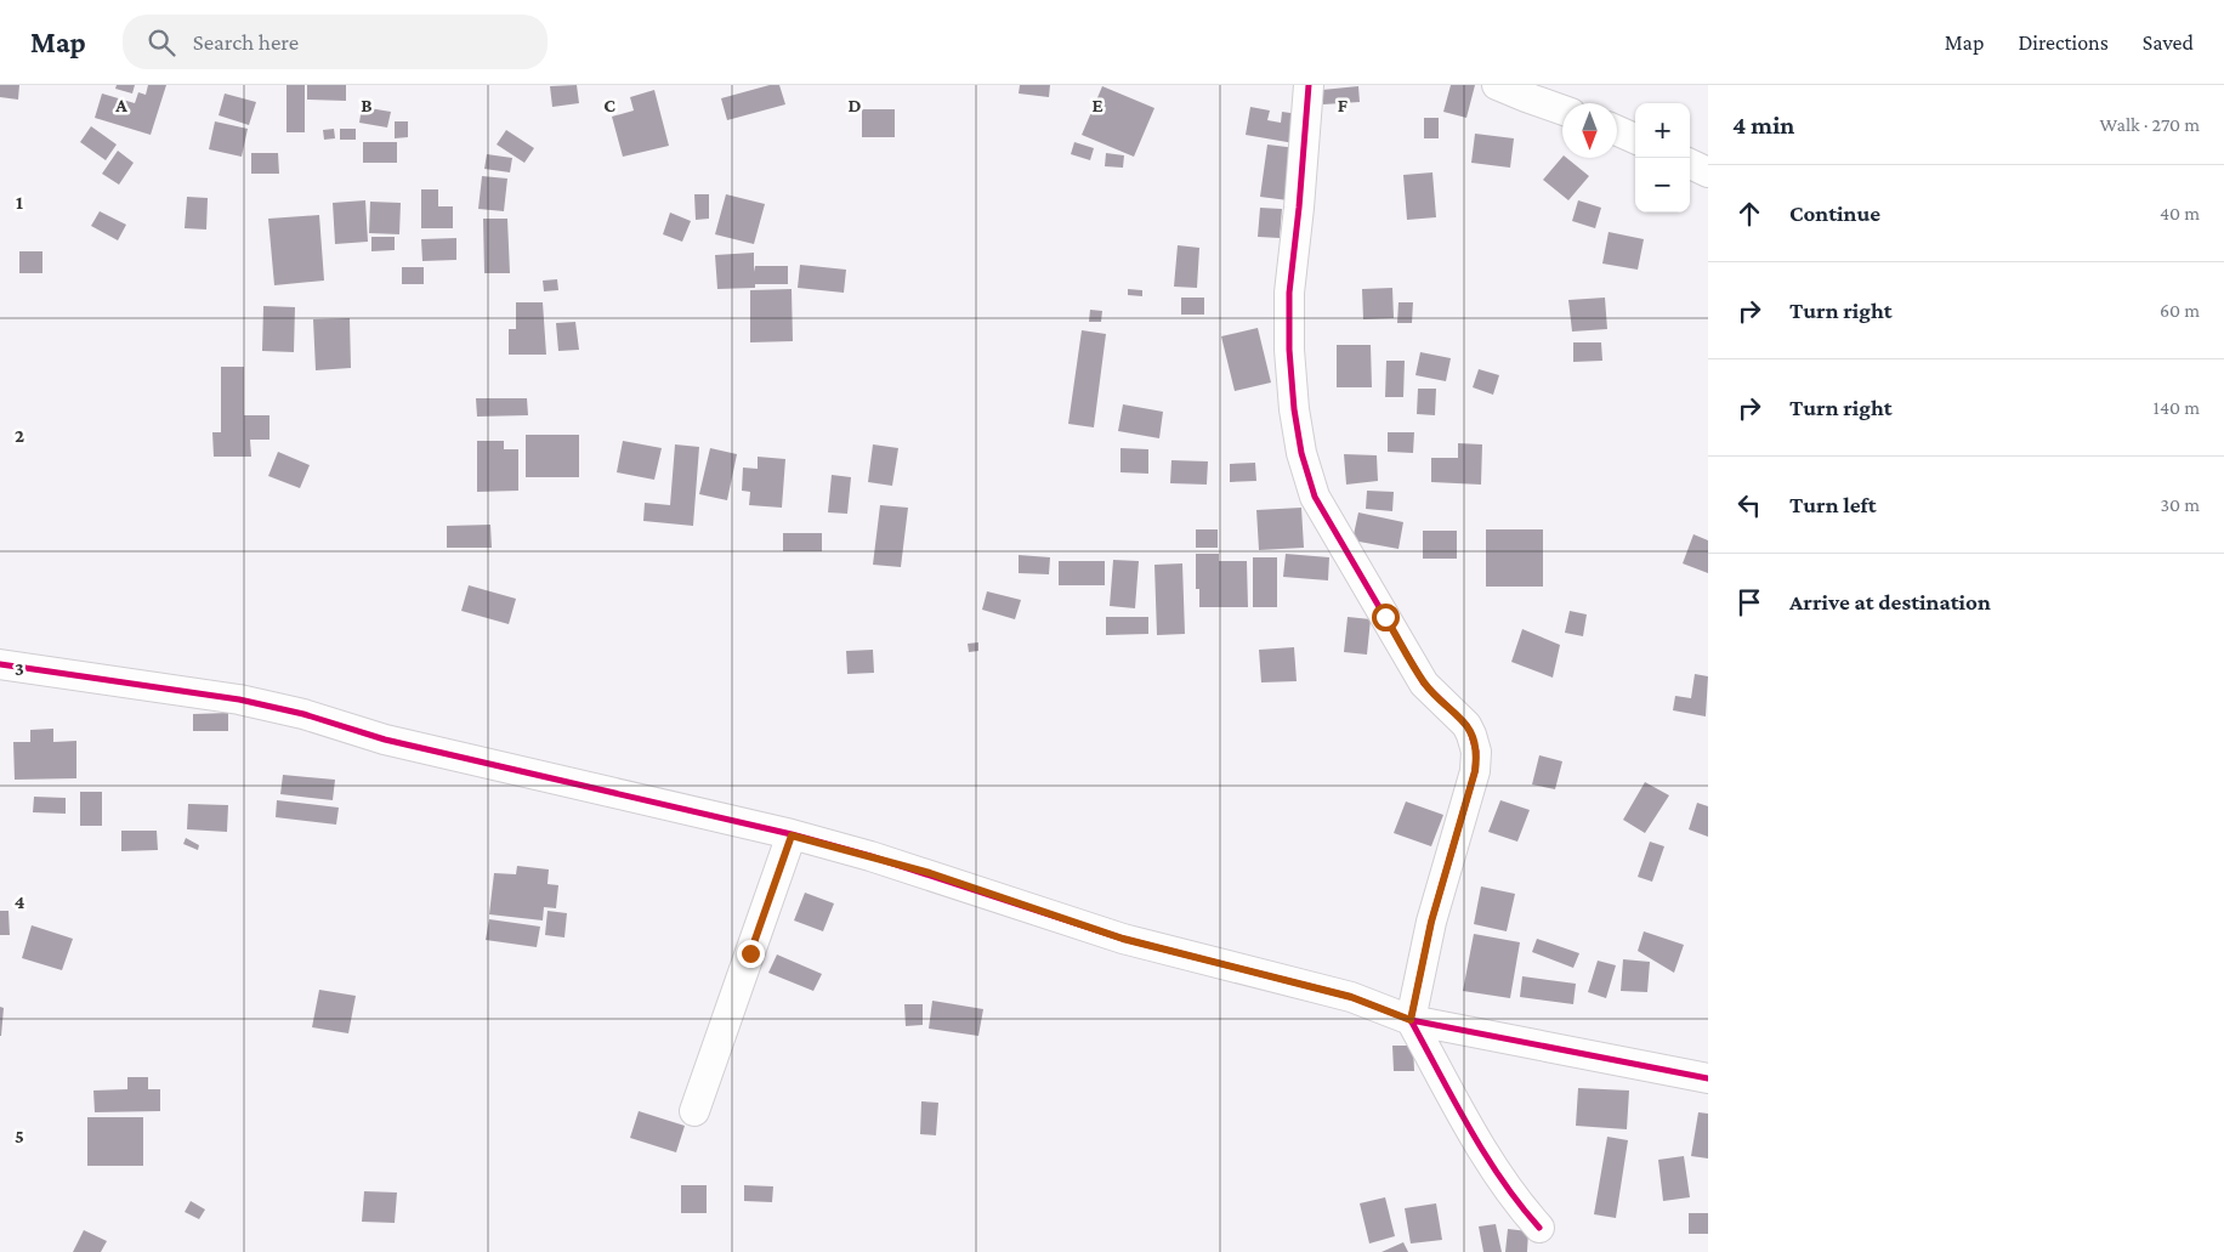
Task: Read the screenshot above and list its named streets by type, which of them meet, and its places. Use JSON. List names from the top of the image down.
{
  "north": "bottom",
  "page": {
    "header": "Map",
    "search": "Search here",
    "nav": ["Map", "Directions", "Saved"],
    "heading": ["4 min", "Walk · 270 m"],
    "map_buttons": ["+", "−"],
    "list": [
      ["Continue", "40 m"],
      ["Turn right", "60 m"],
      ["Turn right", "140 m"],
      ["Turn left", "30 m"],
      "Arrive at destination"
    ]
  },
  "grid": {
    "columns": [
      "A",
      "B",
      "C",
      "D",
      "E",
      "F"
    ],
    "rows": [
      "1",
      "2",
      "3",
      "4",
      "5"
    ]
  }
}
